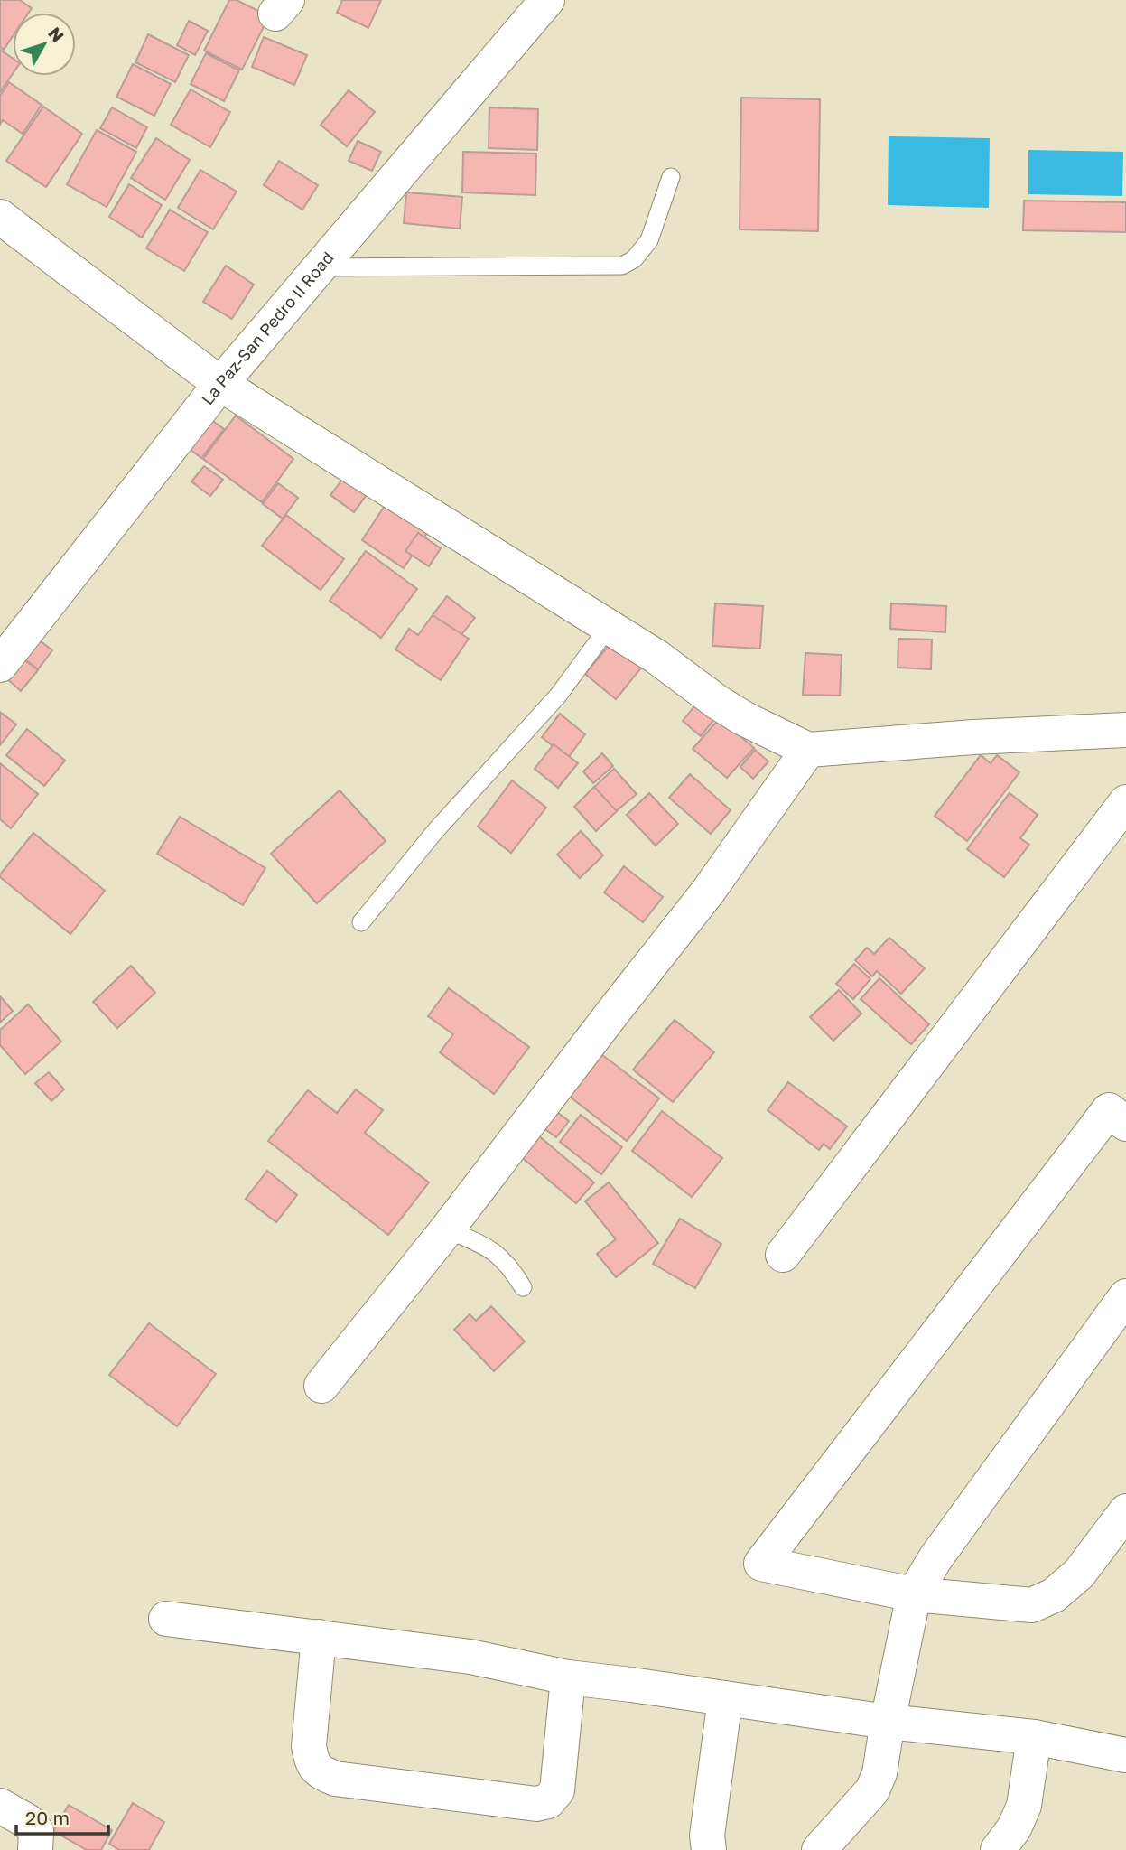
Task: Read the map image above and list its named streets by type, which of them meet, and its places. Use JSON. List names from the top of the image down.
{
  "streets": {
    "street": ["La Paz-San Pedro II Road"]
  },
  "scale_bar": "20 m",
  "north": "top right"
}
